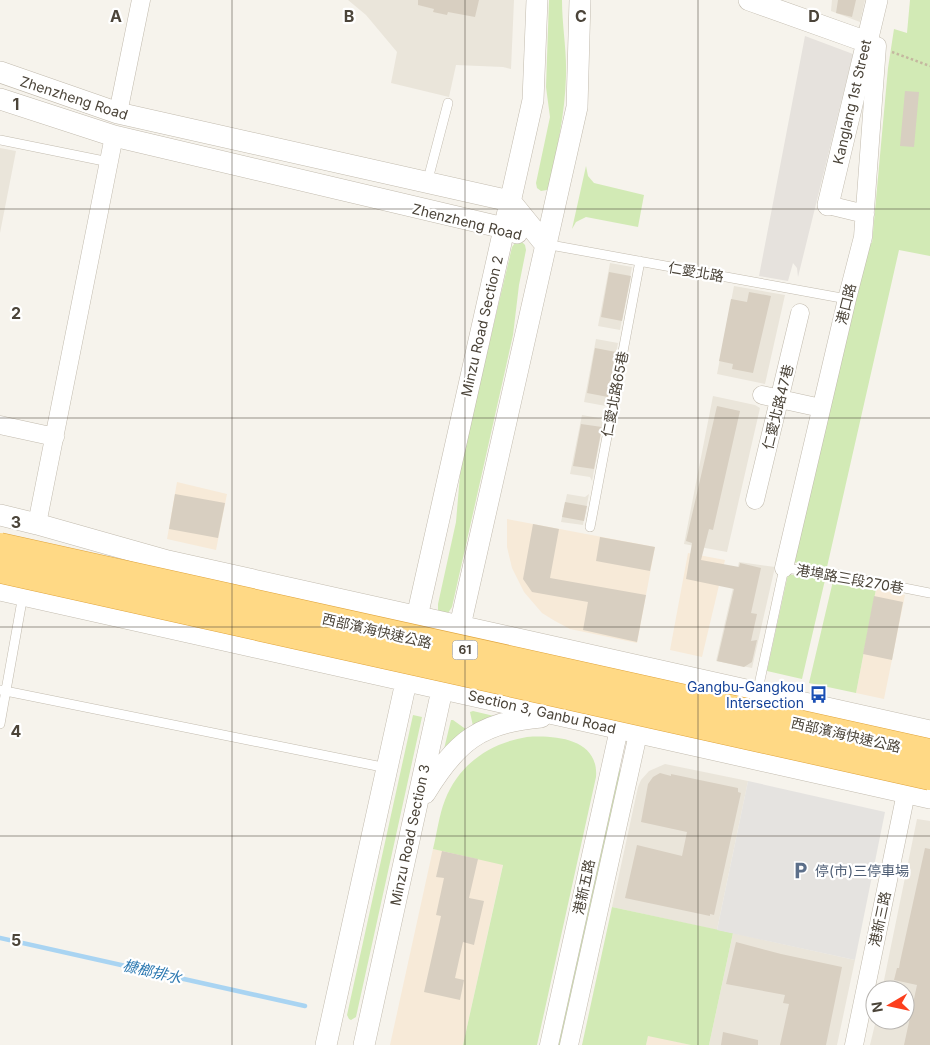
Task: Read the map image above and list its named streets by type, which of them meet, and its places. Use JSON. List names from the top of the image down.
{
  "streets": {
    "highway": ["西部濱海快速公路", "61"],
    "street": [
      "Zhenzheng Road",
      "Kanglang 1st Street",
      "港口路",
      "Minzu Road Section 2",
      "仁愛北路47巷",
      "Section 3, Ganbu Road",
      "Minzu Road Section 3",
      "港新五路",
      "港新三路"
    ],
    "lane": ["仁愛北路", "仁愛北路65巷", "港埠路三段270巷"]
  },
  "crossings": [
    ["Zhenzheng Road", "仁愛北路"],
    ["Zhenzheng Road", "Minzu Road Section 2"],
    ["Kanglang 1st Street", "港口路"],
    ["仁愛北路", "港口路"],
    ["仁愛北路", "仁愛北路65巷"],
    ["港口路", "港埠路三段270巷"],
    ["Minzu Road Section 2", "Section 3, Ganbu Road"],
    ["港埠路三段270巷", "Section 3, Ganbu Road"],
    ["Section 3, Ganbu Road", "Minzu Road Section 3"],
    ["Section 3, Ganbu Road", "港新五路"],
    ["Section 3, Ganbu Road", "港新三路"]
  ],
  "water": ["槺榔排水"],
  "places": {
    "bus stop": ["Gangbu-Gangkou Intersection"],
    "parking": ["停(市)三停車場"]
  },
  "north": "left",
  "grid": {
    "columns": [
      "A",
      "B",
      "C",
      "D"
    ],
    "rows": [
      "1",
      "2",
      "3",
      "4",
      "5"
    ]
  }
}
